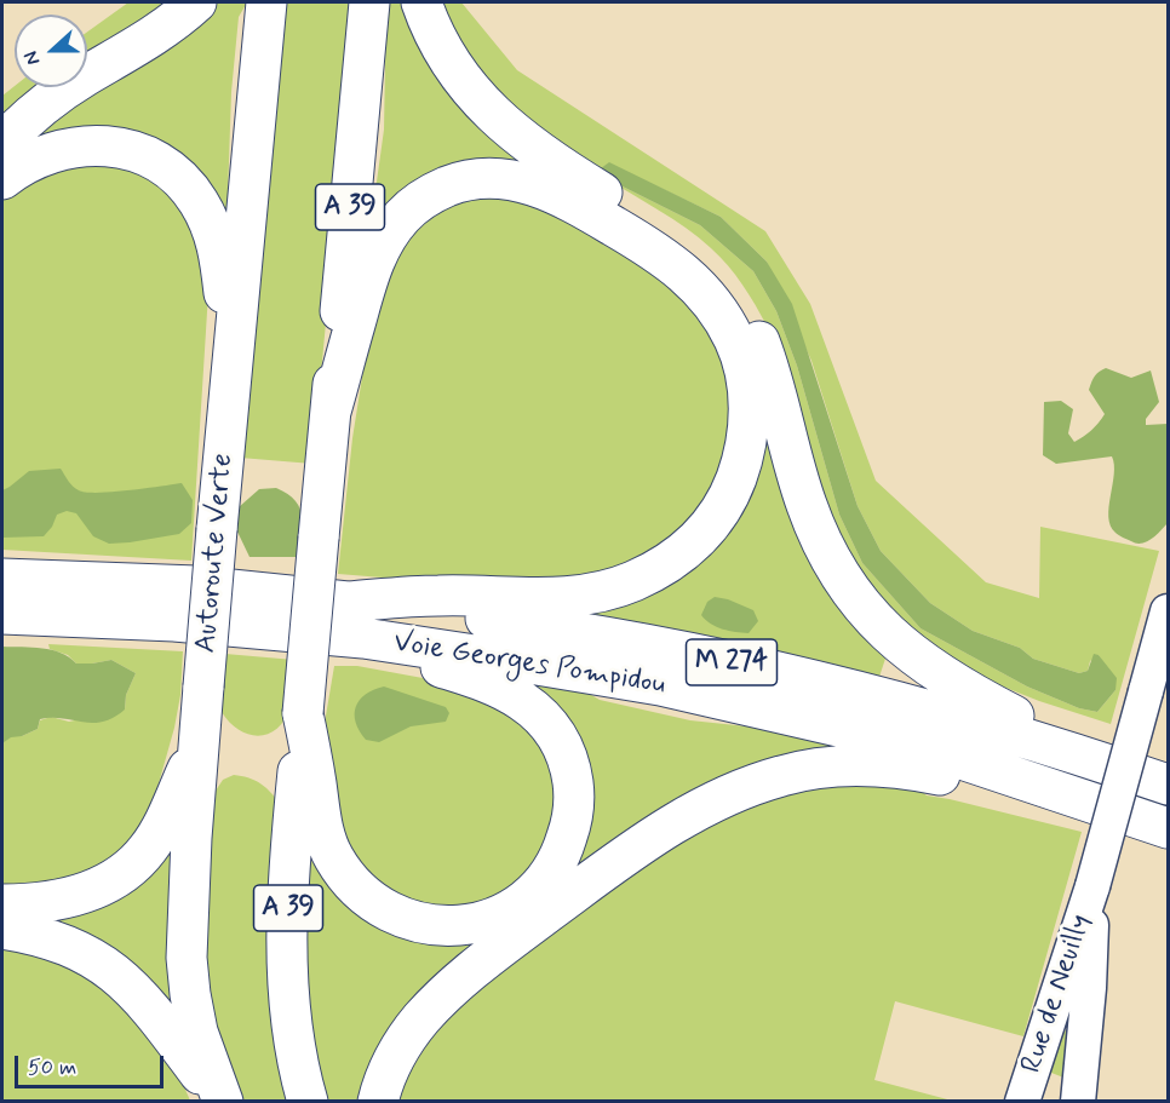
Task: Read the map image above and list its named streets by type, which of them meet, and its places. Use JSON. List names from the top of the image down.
{
  "streets": {
    "highway": [
      "A 39",
      "Autoroute Verte",
      "M 274",
      "Voie Georges Pompidou"
    ],
    "main road": ["Rue de Neuilly"]
  },
  "scale_bar": "50 m",
  "north": "left"
}
